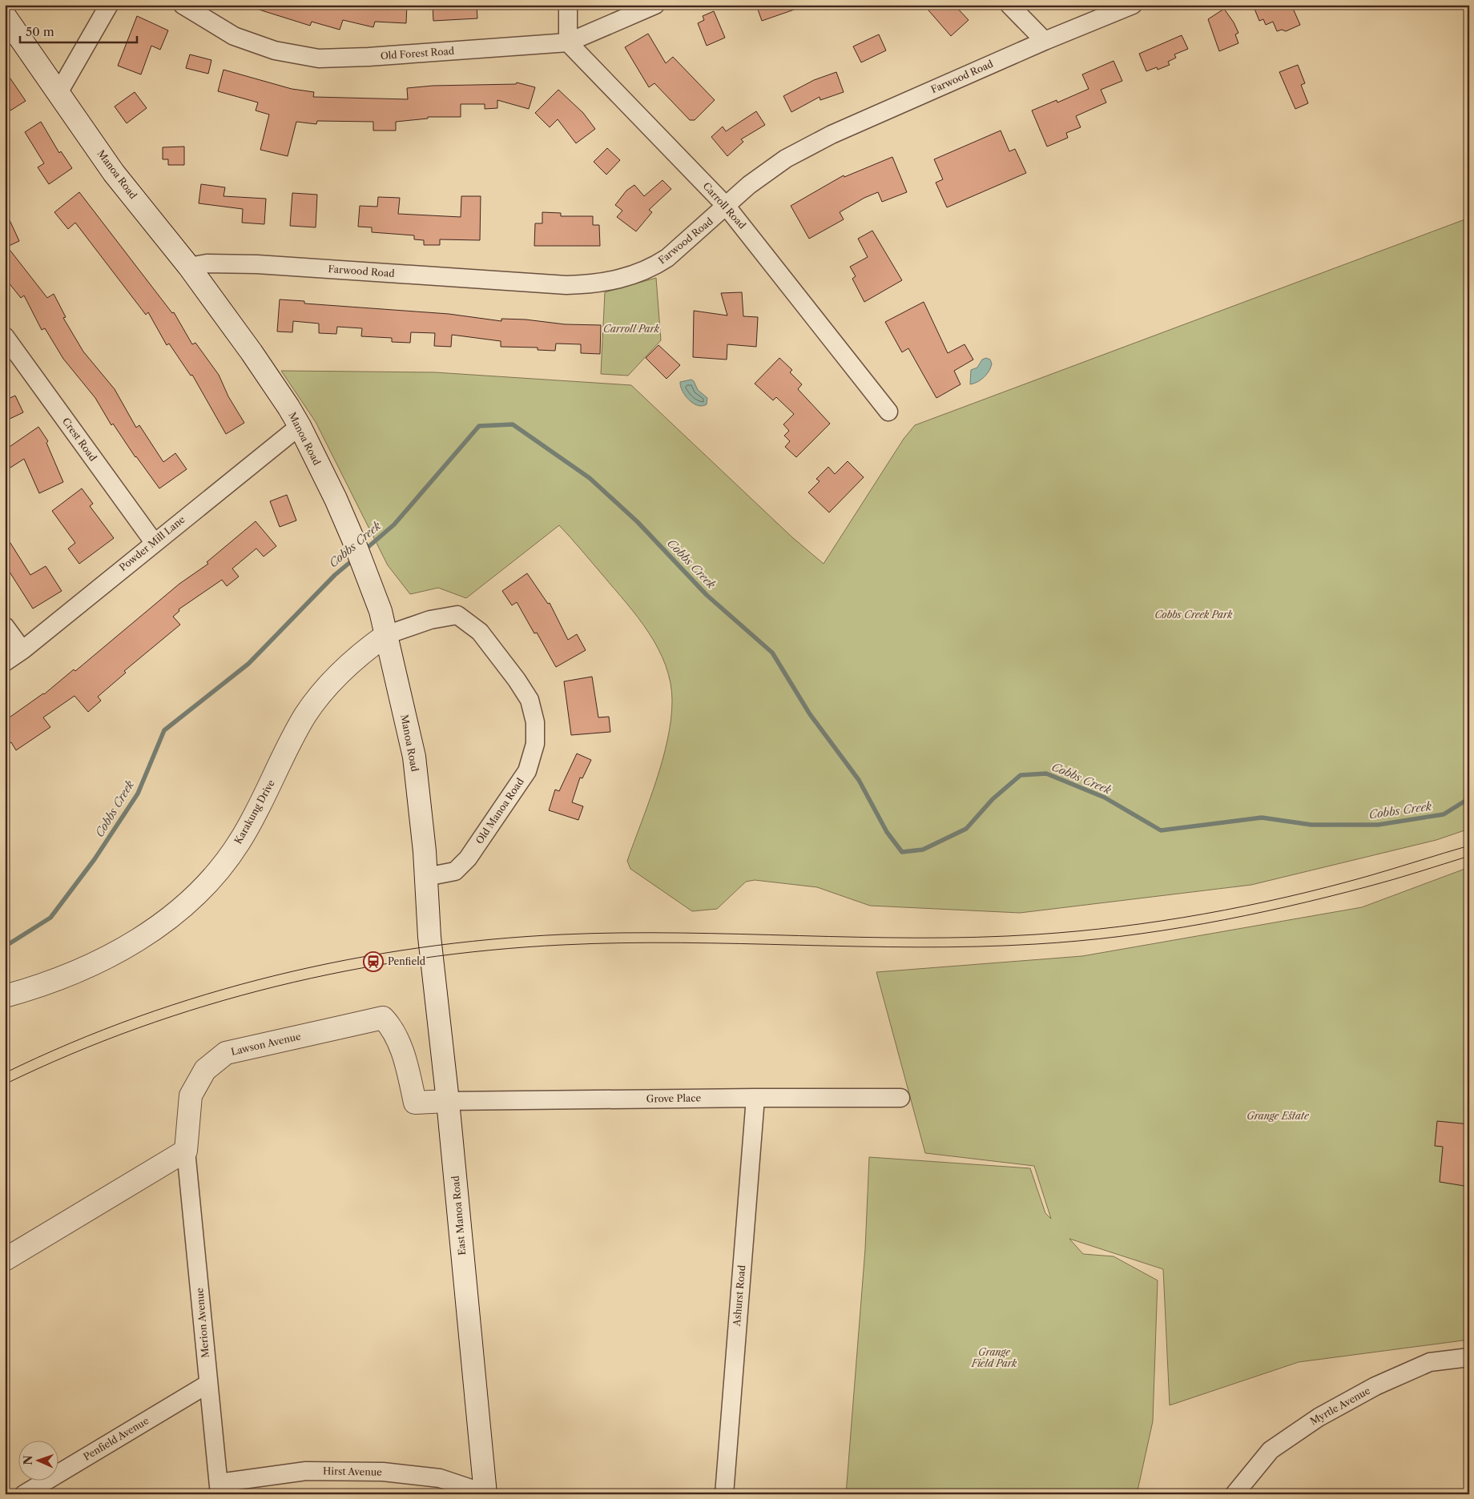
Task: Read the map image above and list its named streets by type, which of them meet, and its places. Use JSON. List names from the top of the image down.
{
  "streets": {
    "main road": [
      "Manoa Road",
      "Karakung Drive",
      "Lawson Avenue",
      "East Manoa Road"
    ],
    "street": [
      "Old Forest Road",
      "Farwood Road",
      "Carroll Road",
      "Crest Road",
      "Powder Mill Lane",
      "Old Manoa Road",
      "Grove Place",
      "Ashurst Road",
      "Merion Avenue",
      "Myrtle Avenue",
      "Penfield Avenue",
      "Hirst Avenue"
    ]
  },
  "crossings": [
    ["Old Forest Road", "Carroll Road"],
    ["Farwood Road", "Manoa Road"],
    ["Farwood Road", "Carroll Road"],
    ["Manoa Road", "Powder Mill Lane"],
    ["Manoa Road", "Old Manoa Road"],
    ["Manoa Road", "Karakung Drive"],
    ["Manoa Road", "East Manoa Road"],
    ["Crest Road", "Powder Mill Lane"],
    ["Old Manoa Road", "Karakung Drive"],
    ["Lawson Avenue", "Grove Place"],
    ["Lawson Avenue", "East Manoa Road"],
    ["Lawson Avenue", "Merion Avenue"],
    ["Grove Place", "East Manoa Road"],
    ["Grove Place", "Ashurst Road"],
    ["East Manoa Road", "Hirst Avenue"],
    ["Merion Avenue", "Penfield Avenue"],
    ["Merion Avenue", "Hirst Avenue"]
  ],
  "water": ["Cobbs Creek"],
  "parks": [
    "Carroll Park",
    "Cobbs Creek Park",
    "Grange Estate",
    "Grange Field Park"
  ],
  "places": {
    "station": ["Penfield"]
  },
  "scale_bar": "50 m",
  "north": "left"
}
